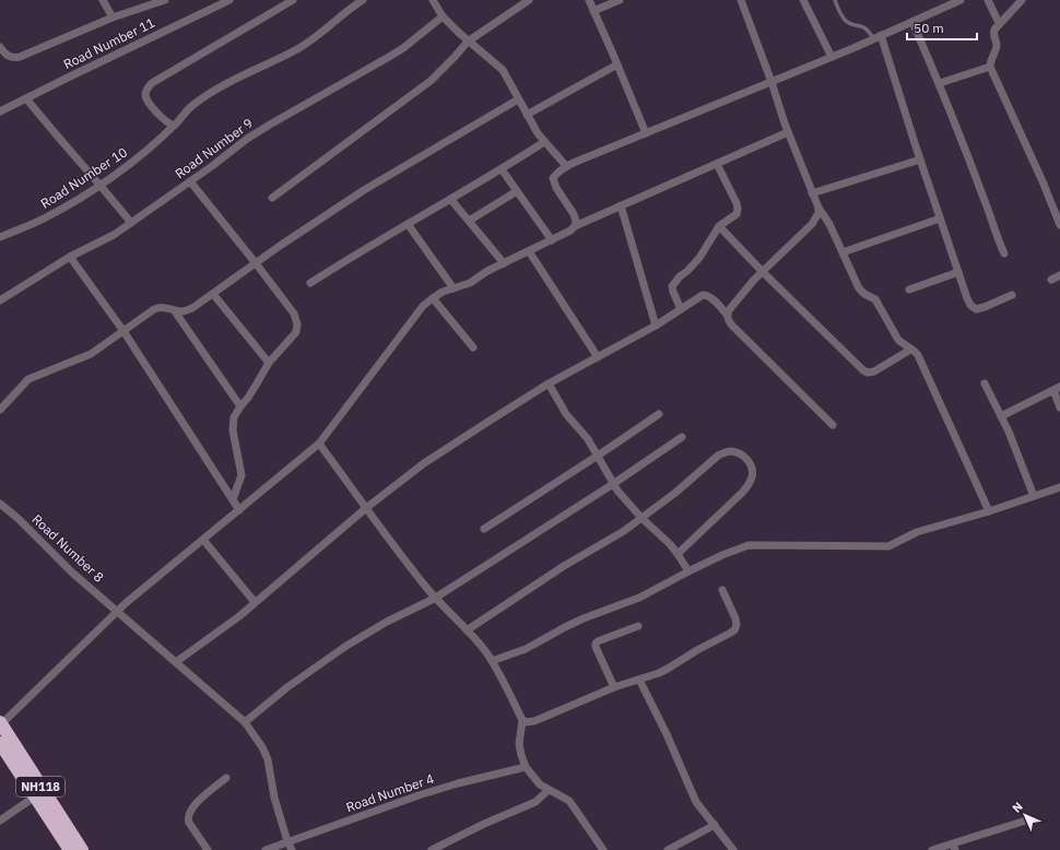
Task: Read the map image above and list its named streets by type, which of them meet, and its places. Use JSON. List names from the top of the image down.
{
  "streets": {
    "highway": ["NH118"],
    "street": [
      "Road Number 11",
      "Road Number 9",
      "Road Number 10",
      "Road Number 8",
      "Road Number 4"
    ]
  },
  "crossings": [
    ["Road Number 8", "Road Number 4"]
  ],
  "scale_bar": "50 m",
  "north": "top left"
}
